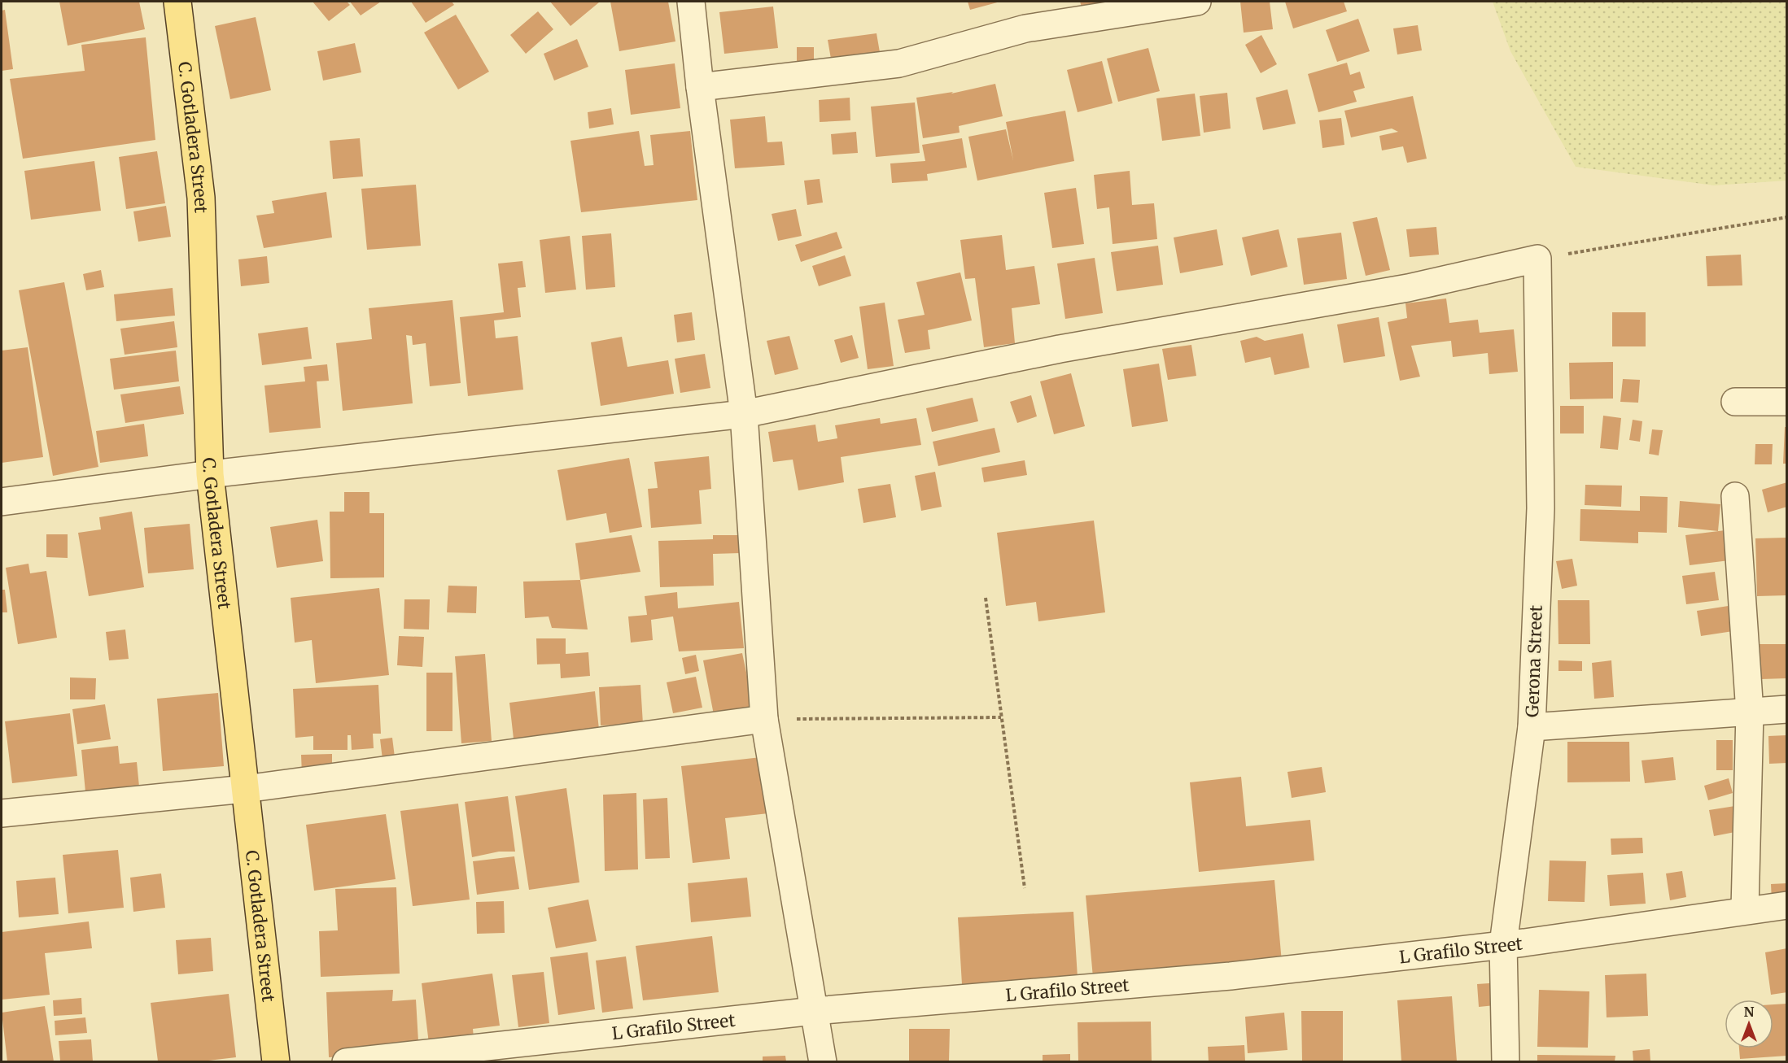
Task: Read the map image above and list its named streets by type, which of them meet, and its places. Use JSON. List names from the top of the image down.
{
  "streets": {
    "main road": ["C. Gotladera Street"],
    "street": ["Gerona Street", "L Grafilo Street"]
  },
  "crossings": [
    ["Gerona Street", "L Grafilo Street"]
  ],
  "north": "top"
}
